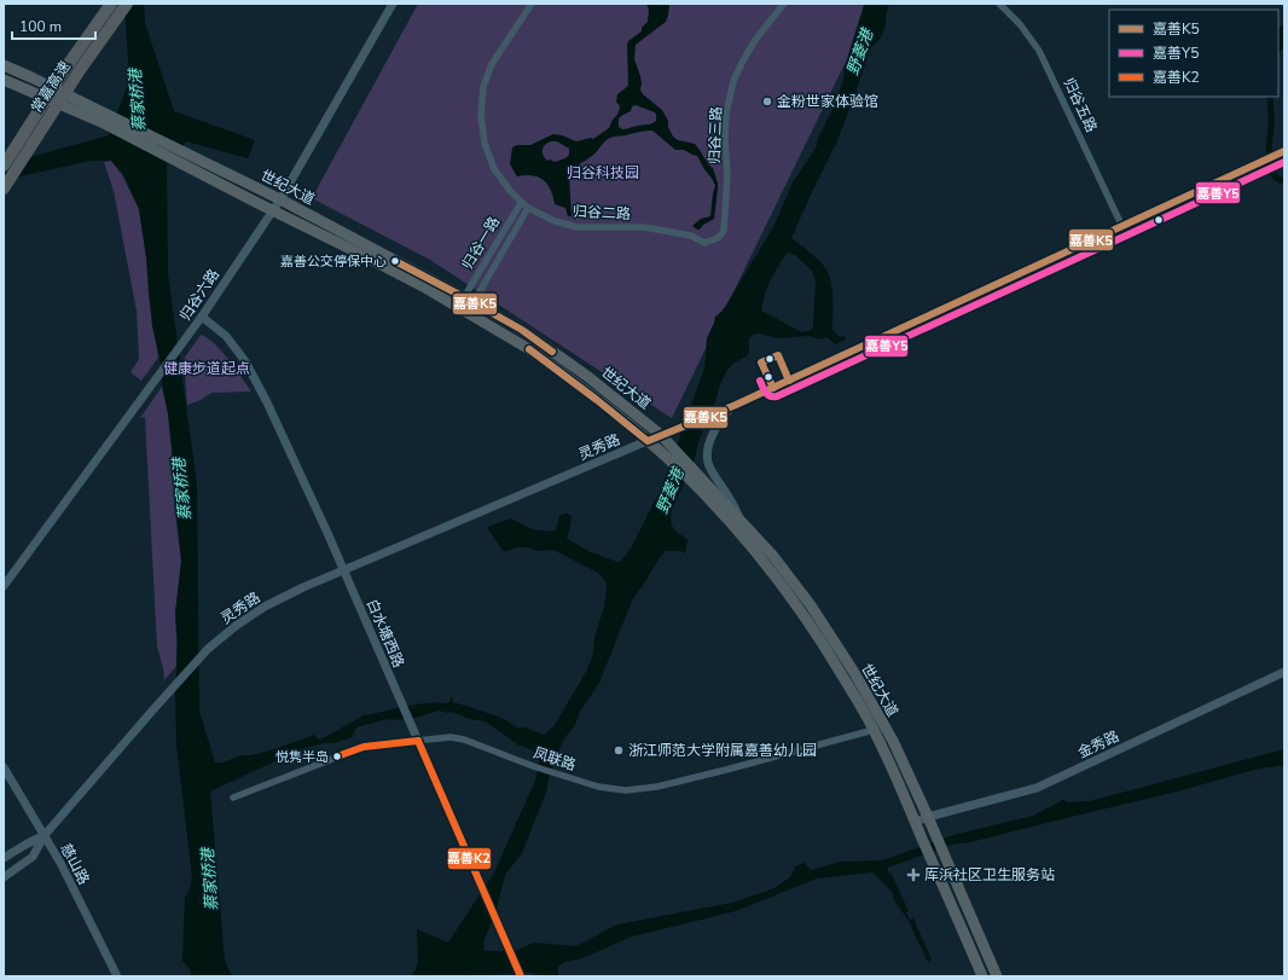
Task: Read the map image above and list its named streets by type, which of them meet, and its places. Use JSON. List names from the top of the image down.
{
  "streets": {
    "highway": ["常嘉高速"],
    "main road": ["世纪大道"],
    "street": [
      "归谷五路",
      "归谷三路",
      "归谷二路",
      "归谷一路",
      "归谷六路",
      "灵秀路",
      "白水塘西路",
      "金秀路",
      "凤联路",
      "慈山路"
    ]
  },
  "crossings": [
    ["归谷五路", "灵秀路"],
    ["归谷三路", "归谷二路"],
    ["世纪大道", "归谷一路"],
    ["世纪大道", "归谷六路"],
    ["世纪大道", "灵秀路"],
    ["世纪大道", "金秀路"],
    ["世纪大道", "凤联路"],
    ["归谷二路", "归谷一路"],
    ["归谷六路", "白水塘西路"],
    ["灵秀路", "白水塘西路"],
    ["灵秀路", "慈山路"],
    ["白水塘西路", "凤联路"]
  ],
  "water": ["野菱港", "蔡家桥港"],
  "parks": ["归谷科技园", "健康步道起点"],
  "places": {
    "other": [
      "金粉世家体验馆",
      "嘉善公交停保中心",
      "浙江师范大学附属嘉善幼儿园",
      "悦隽半岛"
    ],
    "health": ["厍浜社区卫生服务站"]
  },
  "lines": ["transit line 嘉善K5", "transit line 嘉善Y5", "transit line 嘉善K2"],
  "legend": ["嘉善K5", "嘉善Y5", "嘉善K2"],
  "scale_bar": "100 m"
}
